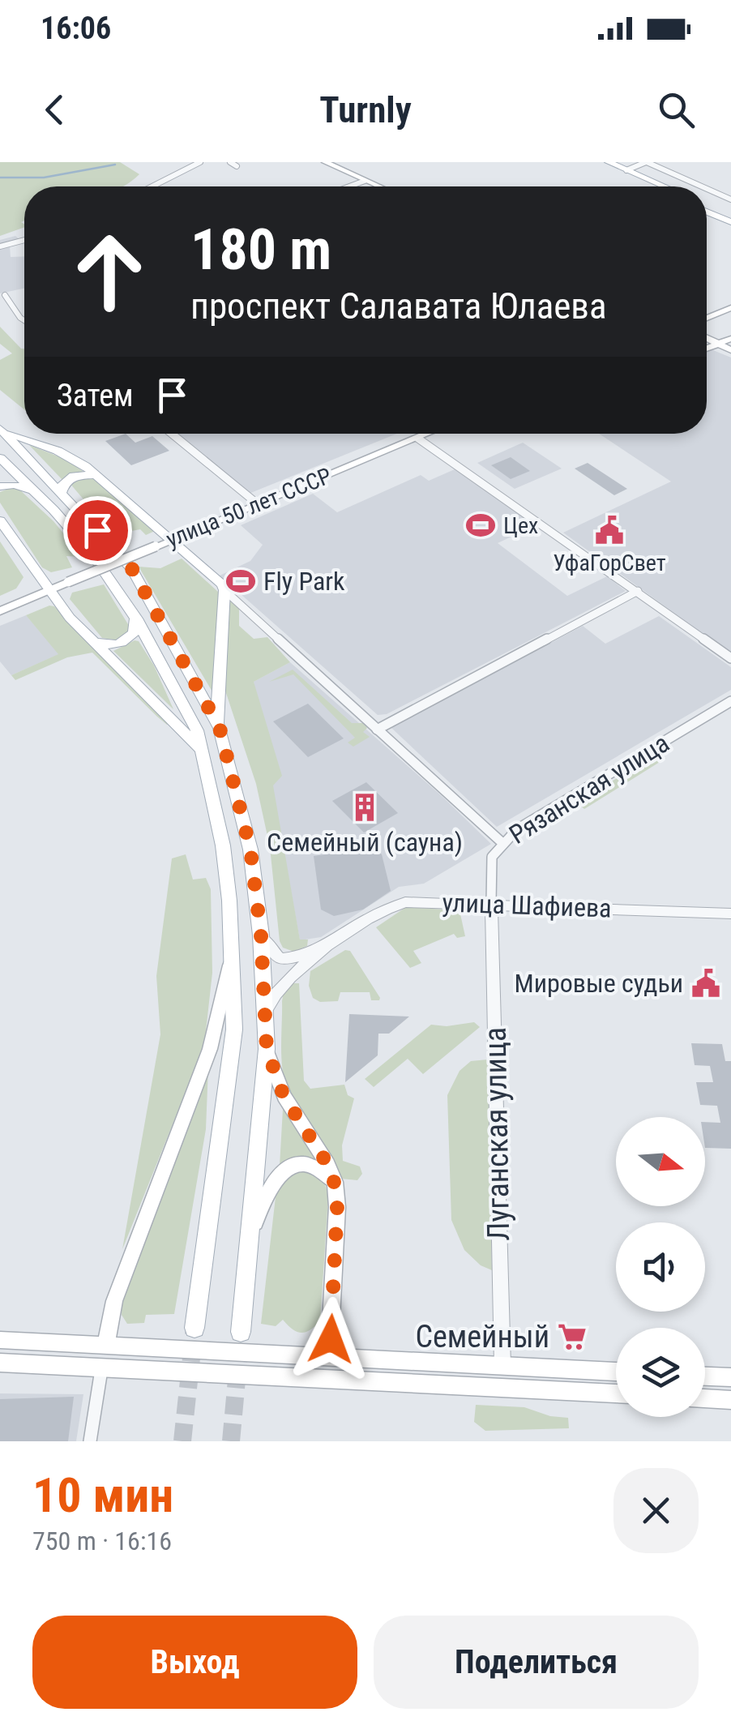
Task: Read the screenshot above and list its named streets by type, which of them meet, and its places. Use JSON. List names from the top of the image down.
{
  "streets": {
    "main road": ["улица 50 лет СССР"],
    "street": ["Рязанская улица", "улица Шафиева", "Луганская улица"]
  },
  "crossings": [
    ["Рязанская улица", "улица Шафиева"],
    ["Рязанская улица", "Луганская улица"],
    ["улица Шафиева", "Луганская улица"]
  ],
  "places": {
    "sports": ["Цех", "Fly Park"],
    "public building": ["УфаГорСвет", "Мировые судьи"],
    "building": ["Семейный (сауна)"],
    "supermarket": ["Семейный"]
  },
  "north": "right",
  "page": {
    "status": "16:06",
    "header": "Turnly",
    "turn": ["180 m", "проспект Салавата Юлаева"],
    "then": "Затем",
    "heading": ["10 мин", "750 m · 16:16"],
    "buttons": ["Выход", "Поделиться"]
  }
}
